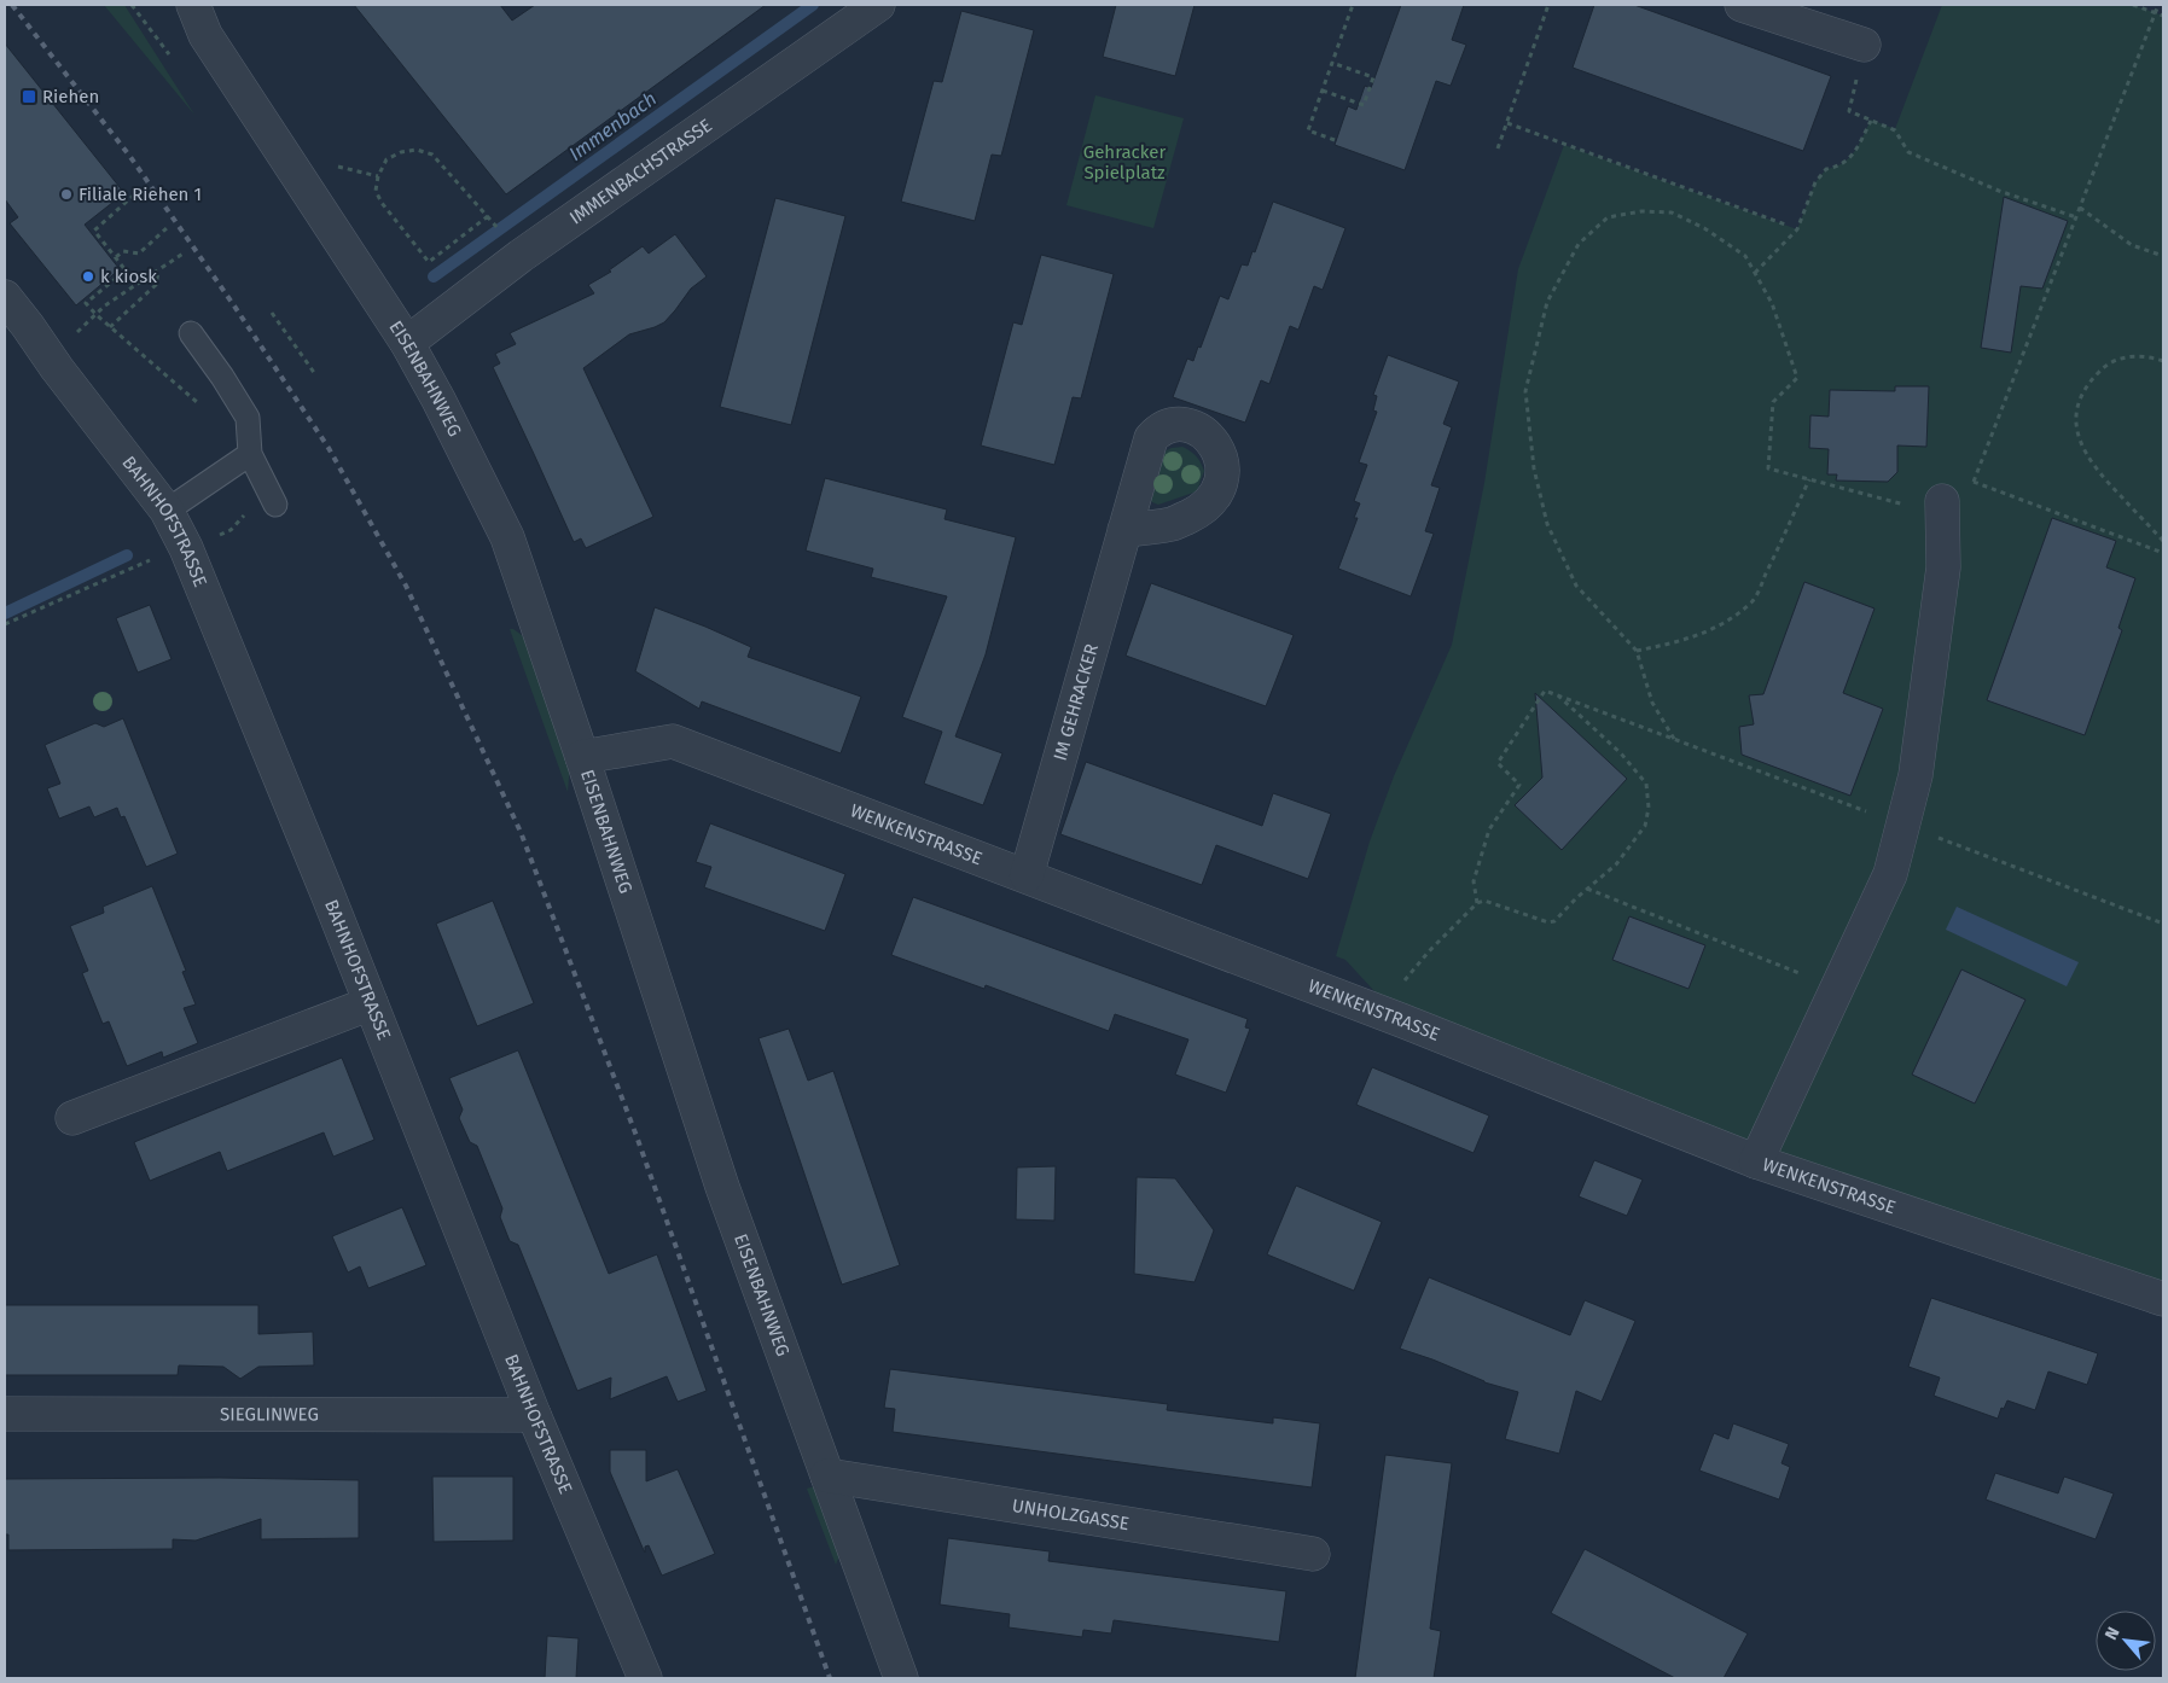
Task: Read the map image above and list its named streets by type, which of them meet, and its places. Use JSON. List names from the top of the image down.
{
  "streets": {
    "street": [
      "IMMENBACHSTRASSE",
      "EISENBAHNWEG",
      "BAHNHOFSTRASSE",
      "IM GEHRACKER",
      "WENKENSTRASSE",
      "SIEGLINWEG",
      "UNHOLZGASSE"
    ]
  },
  "crossings": [
    ["IMMENBACHSTRASSE", "EISENBAHNWEG"],
    ["EISENBAHNWEG", "WENKENSTRASSE"],
    ["EISENBAHNWEG", "UNHOLZGASSE"],
    ["BAHNHOFSTRASSE", "SIEGLINWEG"],
    ["IM GEHRACKER", "WENKENSTRASSE"]
  ],
  "water": ["Immenbach"],
  "parks": ["Gehracker Spielplatz"],
  "places": {
    "transit": ["Riehen"],
    "other": ["Filiale Riehen 1", "k kiosk"]
  },
  "north": "top left"
}
